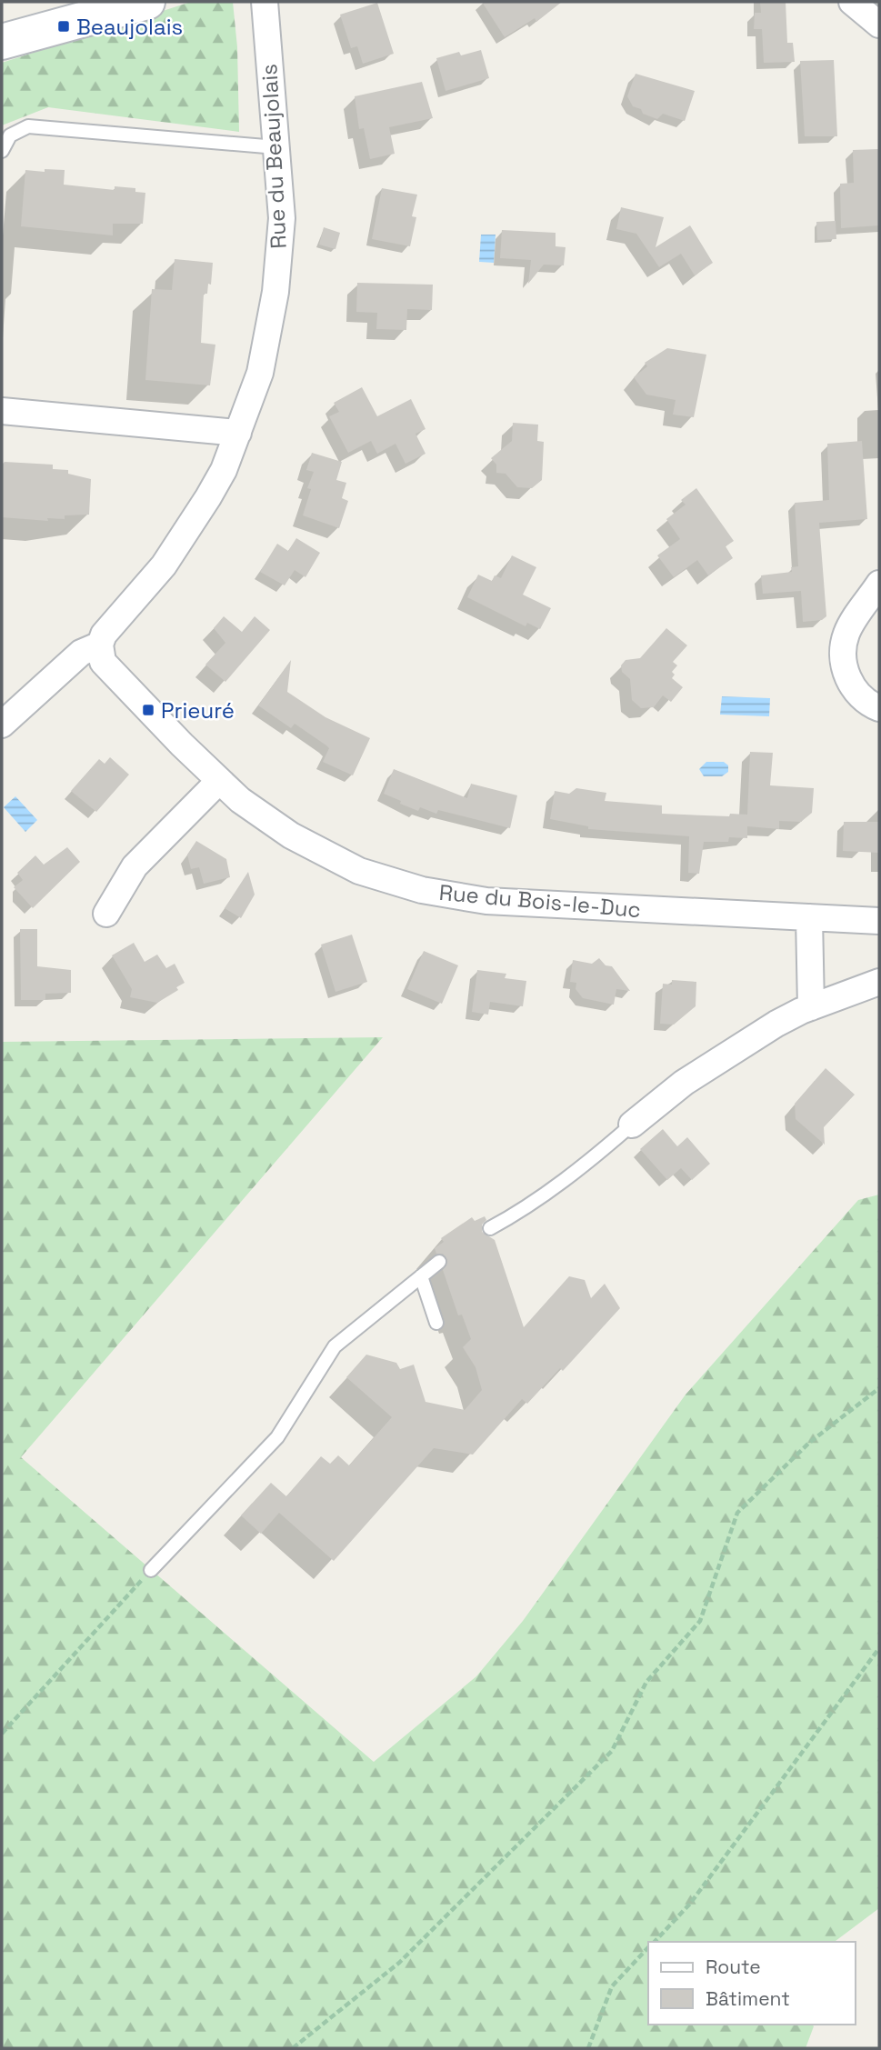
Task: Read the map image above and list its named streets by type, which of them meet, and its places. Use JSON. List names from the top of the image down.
{
  "streets": {
    "street": ["Rue du Beaujolais", "Rue du Bois-le-Duc"]
  },
  "crossings": [
    ["Rue du Beaujolais", "Rue du Bois-le-Duc"]
  ],
  "places": {
    "transit": ["Beaujolais", "Prieuré"]
  },
  "legend": ["Route", "Bâtiment"]
}
